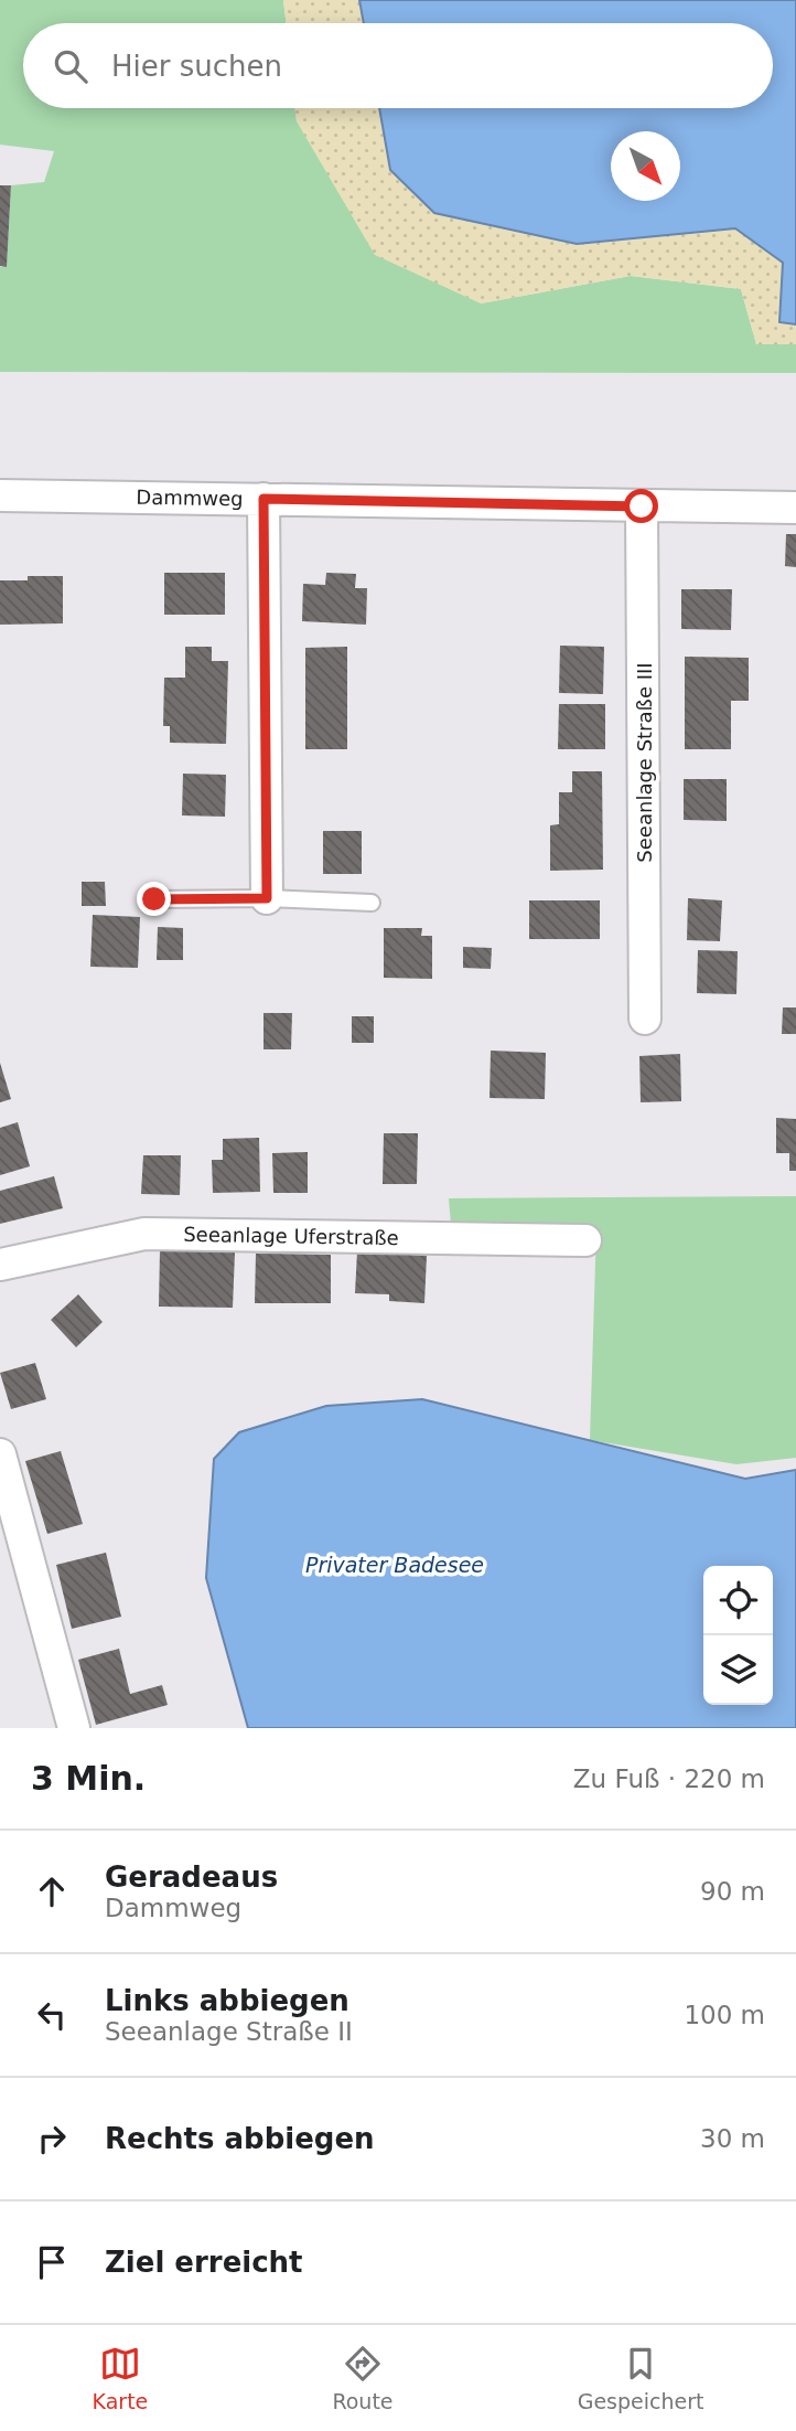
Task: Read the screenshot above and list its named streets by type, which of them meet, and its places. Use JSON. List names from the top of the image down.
{
  "streets": {
    "street": ["Dammweg", "Seeanlage Straße III", "Seeanlage Uferstraße"]
  },
  "crossings": [
    ["Dammweg", "Seeanlage Straße III"]
  ],
  "water": ["Privater Badesee"],
  "north": "bottom right",
  "page": {
    "search": "Hier suchen",
    "heading": ["3 Min.", "Zu Fuß · 220 m"],
    "list": [
      ["Geradeaus", "Dammweg", "90 m"],
      ["Links abbiegen", "Seeanlage Straße II", "100 m"],
      ["Rechts abbiegen", "30 m"],
      "Ziel erreicht"
    ],
    "nav": ["Karte", "Route", "Gespeichert"]
  }
}
